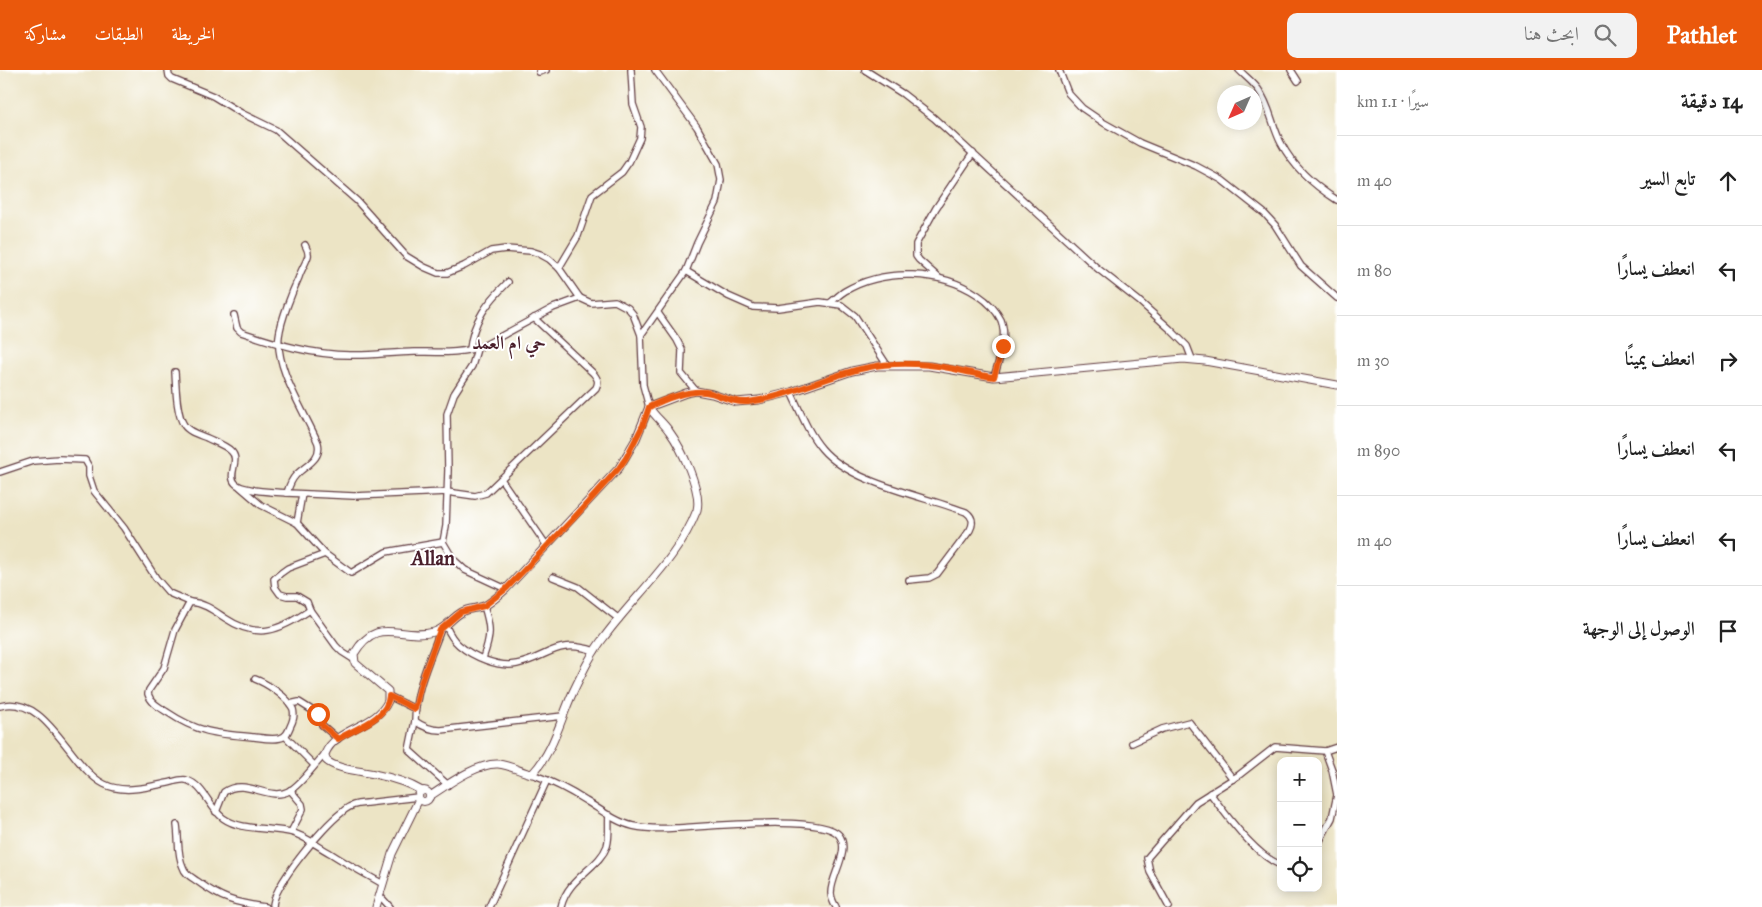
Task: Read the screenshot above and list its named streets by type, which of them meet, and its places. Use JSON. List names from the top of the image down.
{
  "districts": ["حي ام العمد", "Allan"],
  "north": "bottom left",
  "page": {
    "header": "Pathlet",
    "search": "ابحث هنا",
    "nav": ["الخريطة", "الطبقات", "مشاركة"],
    "heading": ["14 دقيقة", "سيرًا · 1.1 km"],
    "list": [
      ["تابع السير", "40 m"],
      ["انعطف يسارًا", "80 m"],
      ["انعطف يمينًا", "30 m"],
      ["انعطف يسارًا", "890 m"],
      ["انعطف يسارًا", "40 m"],
      "الوصول إلى الوجهة"
    ],
    "map_buttons": ["+", "−"]
  }
}
